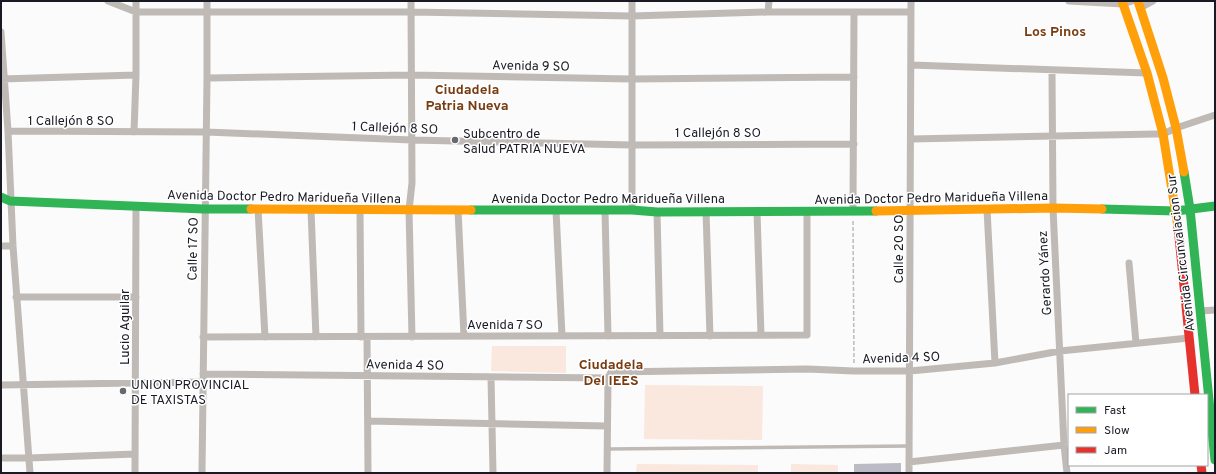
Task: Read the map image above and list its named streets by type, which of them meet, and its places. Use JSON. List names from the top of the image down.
{
  "streets": {
    "street": [
      "Avenida 9 SO",
      "1 Callejón 8 SO",
      "Avenida Doctor Pedro Maridueña Villena",
      "Calle 17 SO",
      "Calle 20 SO",
      "Avenida Circunvalacion Sur",
      "Gerardo Yánez",
      "Avenida 7 SO",
      "Lucio Aguilar",
      "Avenida 4 SO"
    ]
  },
  "crossings": [
    ["Avenida 9 SO", "Calle 17 SO"],
    ["1 Callejón 8 SO", "Calle 17 SO"],
    ["Avenida Doctor Pedro Maridueña Villena", "Calle 17 SO"],
    ["Avenida Doctor Pedro Maridueña Villena", "Calle 20 SO"],
    ["Avenida Doctor Pedro Maridueña Villena", "Avenida Circunvalacion Sur"],
    ["Avenida Doctor Pedro Maridueña Villena", "Gerardo Yánez"],
    ["Avenida Doctor Pedro Maridueña Villena", "Avenida 7 SO"],
    ["Avenida Doctor Pedro Maridueña Villena", "Lucio Aguilar"],
    ["Calle 17 SO", "Avenida 7 SO"],
    ["Calle 17 SO", "Avenida 4 SO"],
    ["Calle 20 SO", "Avenida 4 SO"],
    ["Avenida Circunvalacion Sur", "Avenida 4 SO"],
    ["Gerardo Yánez", "Avenida 4 SO"]
  ],
  "districts": ["Los Pinos", "Ciudadela Patria Nueva", "Ciudadela Del IEES"],
  "places": ["Subcentro de Salud PATRIA NUEVA", "UNION PROVINCIAL DE TAXISTAS"],
  "legend": ["Fast", "Slow", "Jam"]
}
